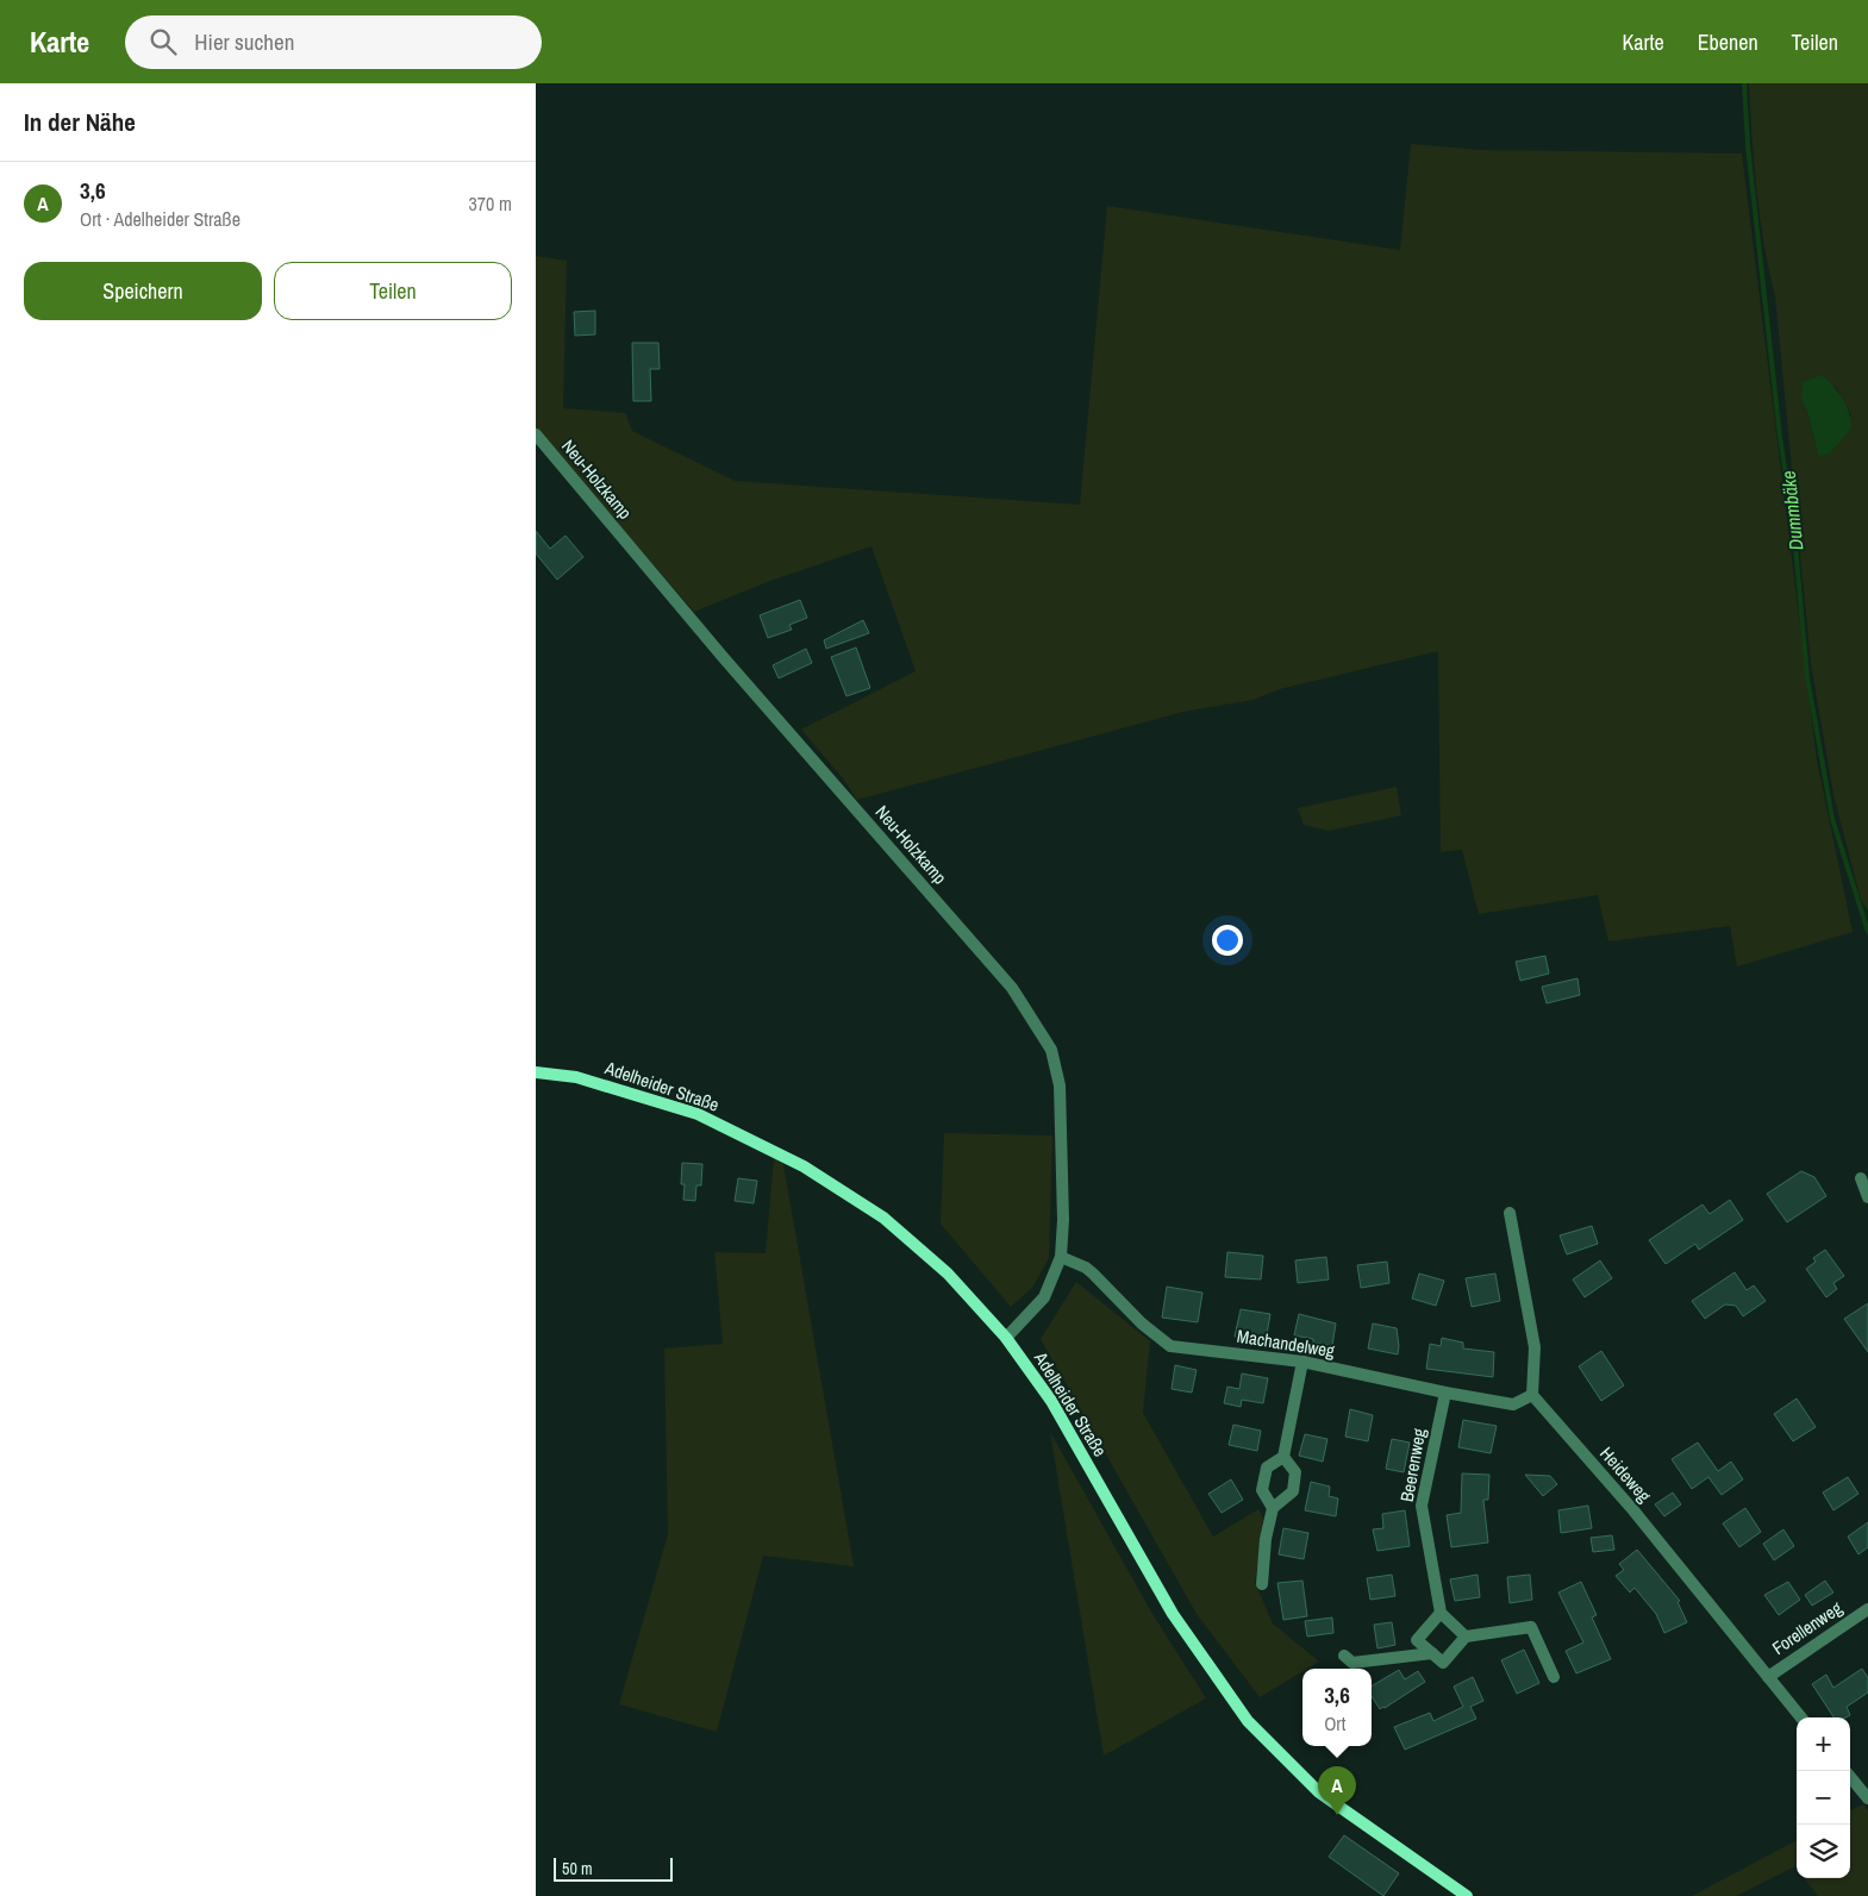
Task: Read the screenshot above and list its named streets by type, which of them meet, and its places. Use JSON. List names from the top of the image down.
{
  "streets": {
    "street": [
      "Neu-Holzkamp",
      "Adelheider Straße",
      "Machandelweg",
      "Beerenweg",
      "Heideweg",
      "Forellenweg"
    ]
  },
  "crossings": [
    ["Neu-Holzkamp", "Adelheider Straße"],
    ["Neu-Holzkamp", "Machandelweg"],
    ["Machandelweg", "Beerenweg"],
    ["Machandelweg", "Heideweg"],
    ["Heideweg", "Forellenweg"]
  ],
  "water": ["Dummbäke"],
  "scale_bar": "50 m",
  "page": {
    "header": "Karte",
    "search": "Hier suchen",
    "nav": ["Karte", "Ebenen", "Teilen"],
    "heading": "In der Nähe",
    "list": [
      {
        "mark": "A",
        "name": "3,6",
        "note": "Ort · Adelheider Straße",
        "value": "370 m"
      }
    ],
    "buttons": ["Speichern", "Teilen"],
    "popup": ["3,6", "Ort"],
    "map_buttons": ["+", "−"],
    "pins": "A",
    "scale": "50 m"
  }
}
